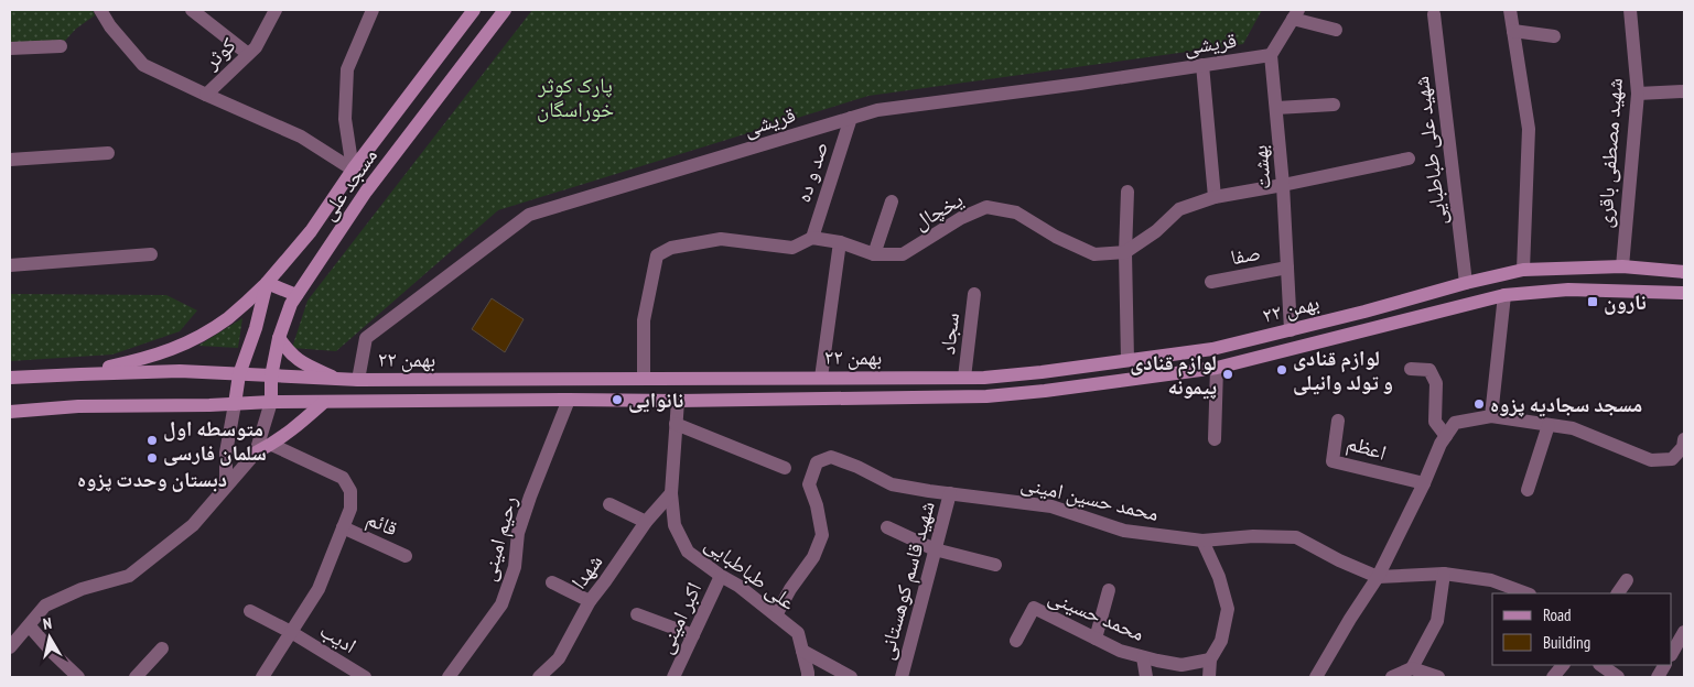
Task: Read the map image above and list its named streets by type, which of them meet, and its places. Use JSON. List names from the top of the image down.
{
  "streets": {
    "main road": ["مسجد علی", "۲۲ بهمن"],
    "street": [
      "قریشی",
      "کوثر",
      "شهید علی طباطبایی",
      "شهید مصطفی باقری",
      "بهشت",
      "صد و ده",
      "یخچال",
      "صفا",
      "سجاد",
      "اعظم",
      "محمد حسین امینی",
      "قائم",
      "رحیم امینی",
      "شهدا",
      "علی طباطبایی",
      "شهید قاسم کوهستانی",
      "محمد حسینی",
      "اکبر امینی",
      "ادیب"
    ]
  },
  "crossings": [
    ["قریشی", "بهشت"],
    ["قریشی", "صد و ده"],
    ["قریشی", "۲۲ بهمن"],
    ["شهید علی طباطبایی", "۲۲ بهمن"],
    ["شهید مصطفی باقری", "۲۲ بهمن"],
    ["بهشت", "صفا"],
    ["بهشت", "۲۲ بهمن"],
    ["صد و ده", "یخچال"],
    ["مسجد علی", "۲۲ بهمن"],
    ["یخچال", "۲۲ بهمن"],
    ["۲۲ بهمن", "سجاد"],
    ["۲۲ بهمن", "رحیم امینی"],
    ["۲۲ بهمن", "علی طباطبایی"],
    ["محمد حسین امینی", "علی طباطبایی"],
    ["محمد حسین امینی", "شهید قاسم کوهستانی"],
    ["شهدا", "علی طباطبایی"],
    ["علی طباطبایی", "اکبر امینی"]
  ],
  "parks": ["پارک کوثر خوراسگان"],
  "places": {
    "transit": ["نارون"],
    "other": [
      "لوازم قنادی و تولد وانیلی",
      "لوازم قنادی پیمونه",
      "نانوایی",
      "مسجد سجادیه پزوه",
      "متوسطه اول سلمان فارسی",
      "دبستان وحدت پزوه"
    ]
  },
  "legend": ["Road", "Building"],
  "north": "top"
}
